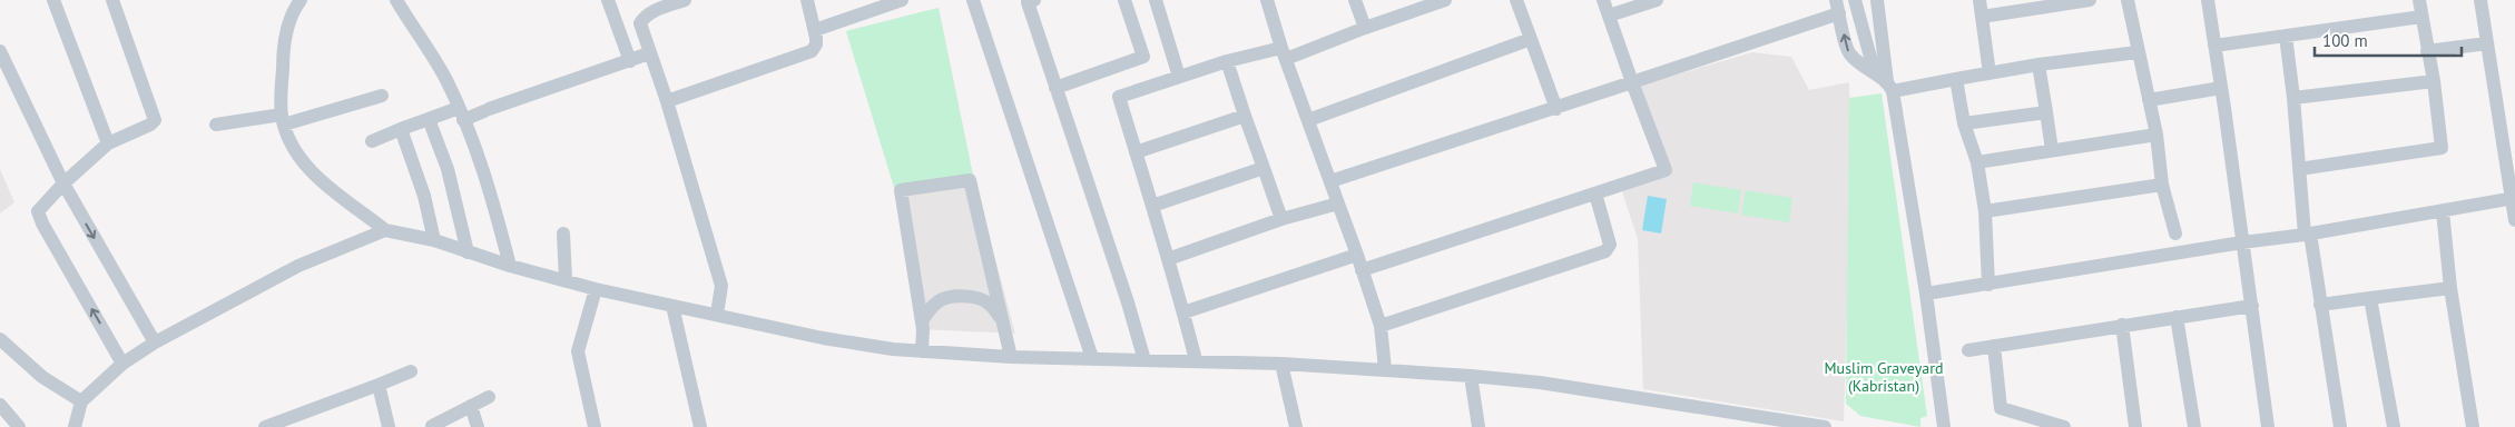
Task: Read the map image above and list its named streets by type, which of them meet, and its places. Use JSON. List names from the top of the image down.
{
  "parks": ["Muslim Graveyard (Kabristan)"],
  "scale_bar": "100 m"
}
